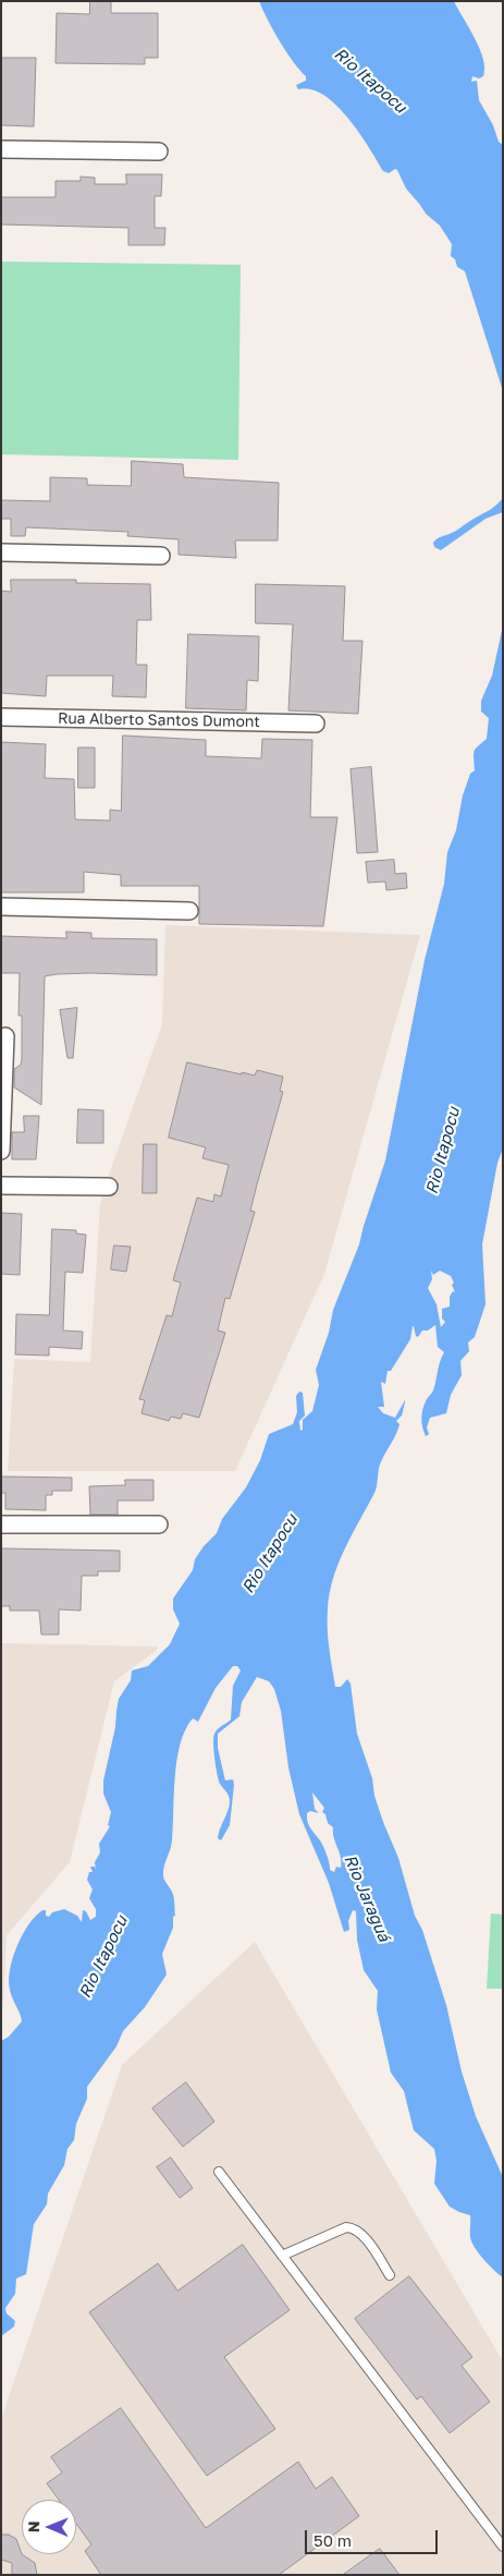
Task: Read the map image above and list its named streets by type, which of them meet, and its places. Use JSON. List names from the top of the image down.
{
  "streets": {
    "street": ["Rua Alberto Santos Dumont"]
  },
  "water": ["Rio Itapocu", "Rio Jaraguá"],
  "scale_bar": "50 m",
  "north": "left"
}
